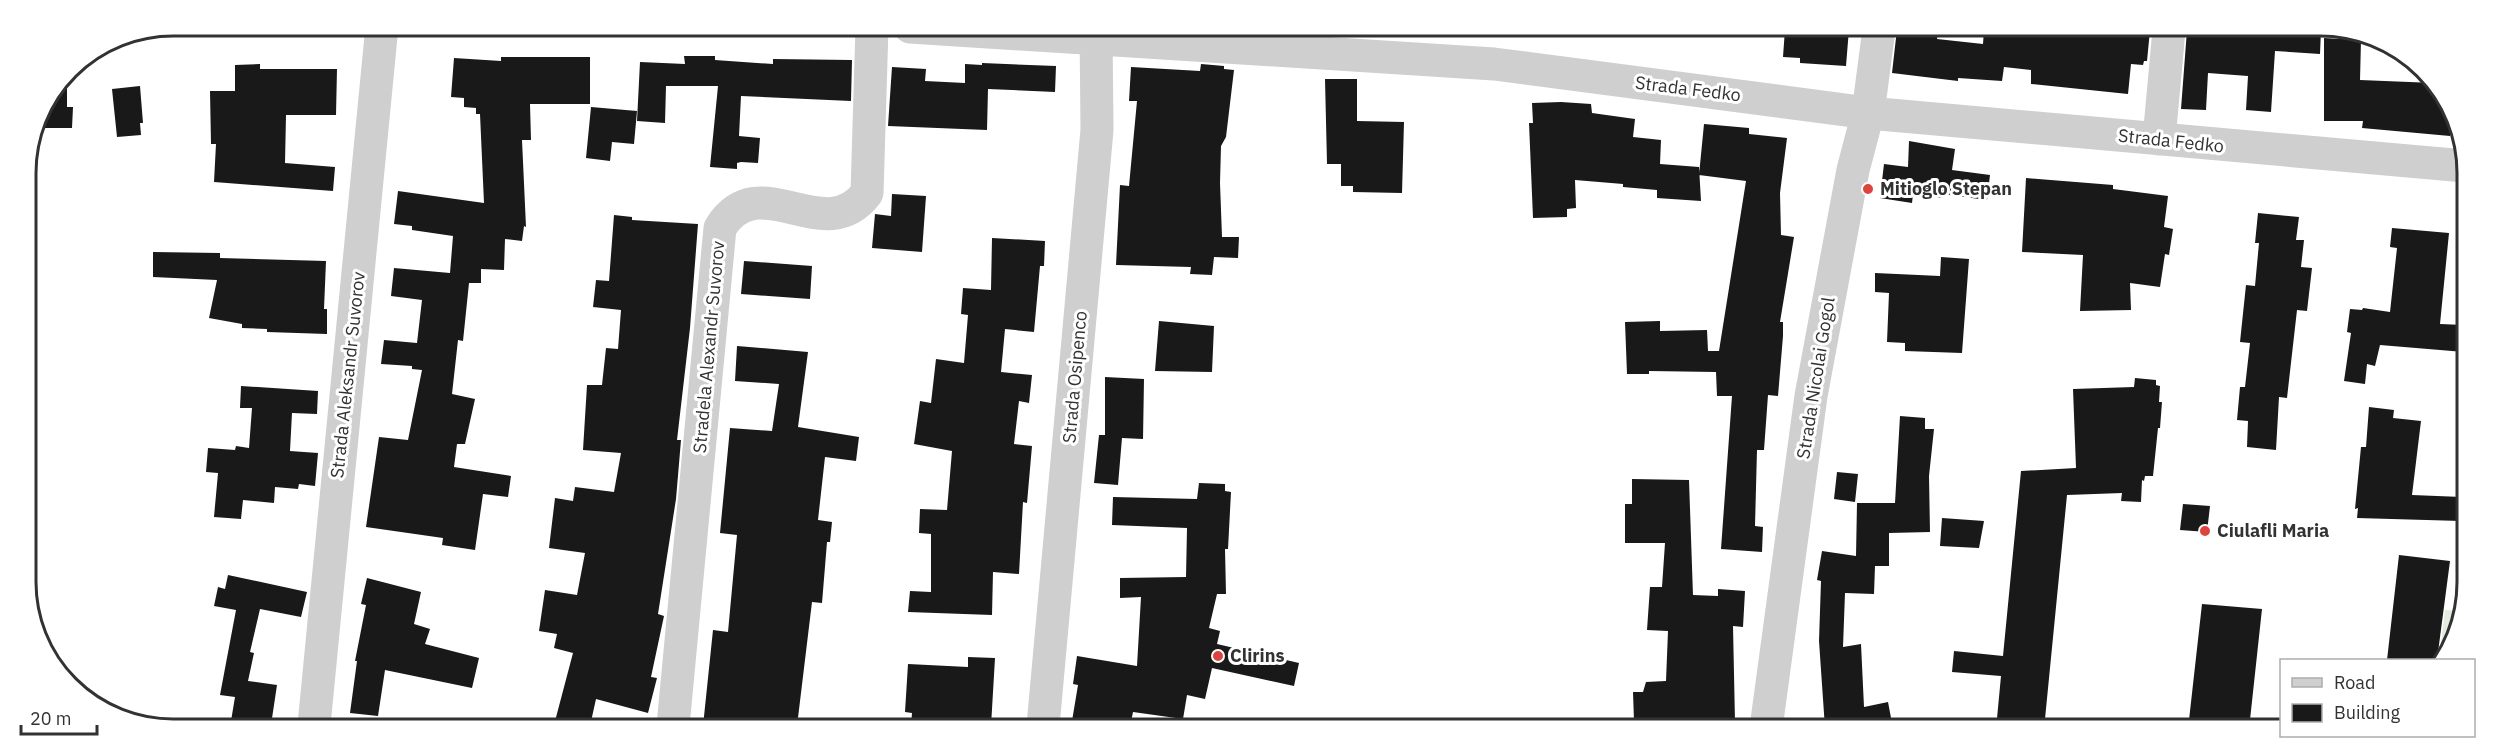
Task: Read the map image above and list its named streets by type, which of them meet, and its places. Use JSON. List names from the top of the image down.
{
  "streets": {
    "street": [
      "Strada Fedko",
      "Stradela Alexandr Suvorov",
      "Strada Aleksandr Suvorov",
      "Strada Osipenco",
      "Strada Nicolai Gogol"
    ]
  },
  "crossings": [
    ["Strada Fedko", "Strada Nicolai Gogol"]
  ],
  "places": ["Mitioglo Stepan", "Ciulafli Maria", "Clirins"],
  "legend": ["Road", "Building"],
  "scale_bar": "20 m"
}
